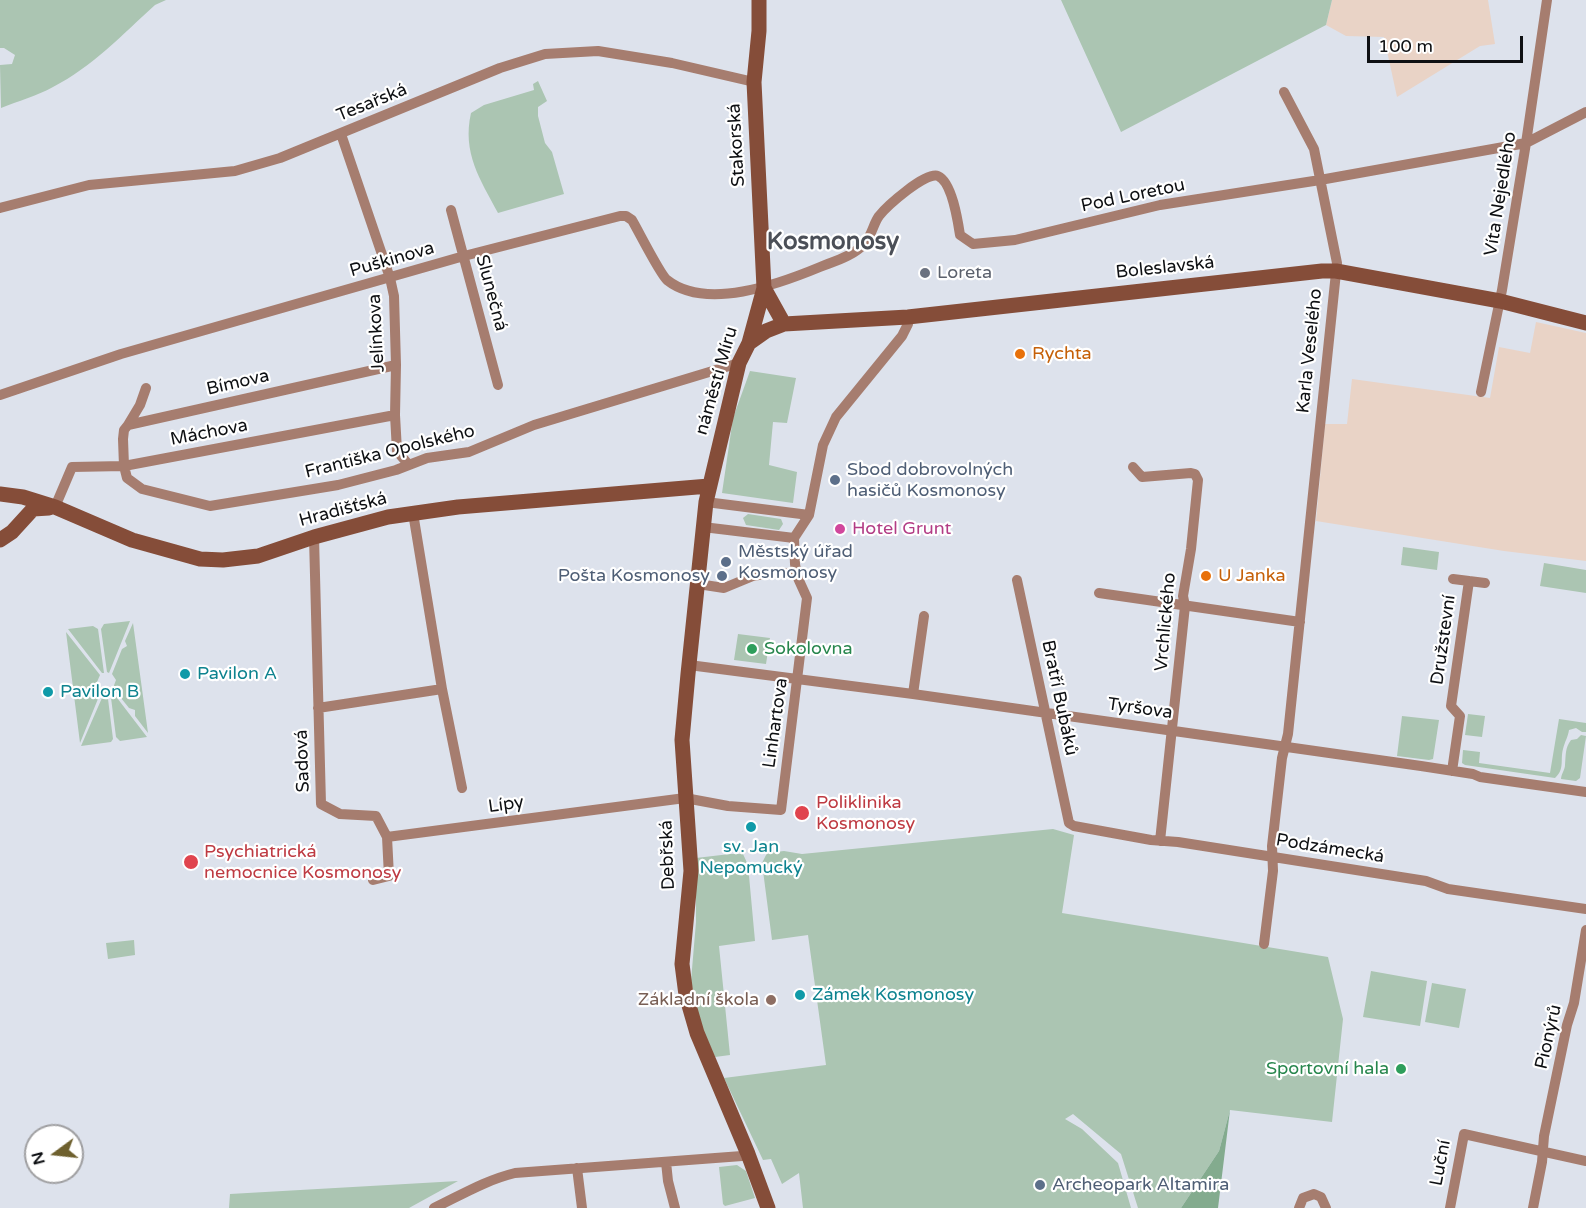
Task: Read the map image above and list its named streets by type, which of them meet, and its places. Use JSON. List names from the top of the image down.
{
  "streets": {
    "main road": [
      "Stakorská",
      "Boleslavská",
      "náměstí Míru",
      "Hradišťská",
      "Debřská"
    ],
    "street": [
      "Tesařská",
      "Víta Nejedlého",
      "Pod Loretou",
      "Puškinova",
      "Slunečná",
      "Jelínkova",
      "Karla Veselého",
      "Bímova",
      "Máchova",
      "Františka Opolského",
      "Vrchlického",
      "Družstevní",
      "Bratří Bubáků",
      "Tyršova",
      "Linhartova",
      "Sadová",
      "Lípy",
      "Podzámecká",
      "Pionýrů",
      "Luční"
    ]
  },
  "crossings": [
    ["Tesařská", "Stakorská"],
    ["Tesařská", "Jelínkova"],
    ["Stakorská", "Pod Loretou"],
    ["Stakorská", "Puškinova"],
    ["Stakorská", "náměstí Míru"],
    ["Víta Nejedlého", "Pod Loretou"],
    ["Víta Nejedlého", "Boleslavská"],
    ["Pod Loretou", "Puškinova"],
    ["Pod Loretou", "Karla Veselého"],
    ["Pod Loretou", "náměstí Míru"],
    ["Puškinova", "Slunečná"],
    ["Puškinova", "Jelínkova"],
    ["Puškinova", "náměstí Míru"],
    ["Boleslavská", "Karla Veselého"],
    ["Boleslavská", "náměstí Míru"],
    ["Jelínkova", "Bímova"],
    ["Jelínkova", "Máchova"],
    ["Jelínkova", "Františka Opolského"],
    ["Karla Veselého", "Tyršova"],
    ["Karla Veselého", "Podzámecká"],
    ["náměstí Míru", "Františka Opolského"],
    ["náměstí Míru", "Hradišťská"],
    ["náměstí Míru", "Debřská"],
    ["Máchova", "Františka Opolského"],
    ["Máchova", "Hradišťská"],
    ["Hradišťská", "Sadová"],
    ["Hradišťská", "Debřská"],
    ["Vrchlického", "Tyršova"],
    ["Vrchlického", "Podzámecká"],
    ["Družstevní", "Tyršova"],
    ["Bratří Bubáků", "Tyršova"],
    ["Bratří Bubáků", "Podzámecká"],
    ["Tyršova", "Linhartova"],
    ["Tyršova", "Debřská"],
    ["Linhartova", "Lípy"],
    ["Linhartova", "Debřská"],
    ["Sadová", "Lípy"],
    ["Lípy", "Debřská"],
    ["Pionýrů", "Luční"]
  ],
  "districts": ["Kosmonosy"],
  "places": [
    "Loreta",
    "Rychta",
    "Sbod dobrovolných hasičů Kosmonosy",
    "Hotel Grunt",
    "Městský úřad Kosmonosy",
    "Pošta Kosmonosy",
    "U Janka",
    "Sokolovna",
    "Pavilon A",
    "Pavilon B",
    "Poliklinika Kosmonosy",
    "sv. Jan Nepomucký",
    "Psychiatrická nemocnice Kosmonosy",
    "Zámek Kosmonosy",
    "Základní škola",
    "Sportovní hala",
    "Archeopark Altamira"
  ],
  "scale_bar": "100 m",
  "north": "left"
}
